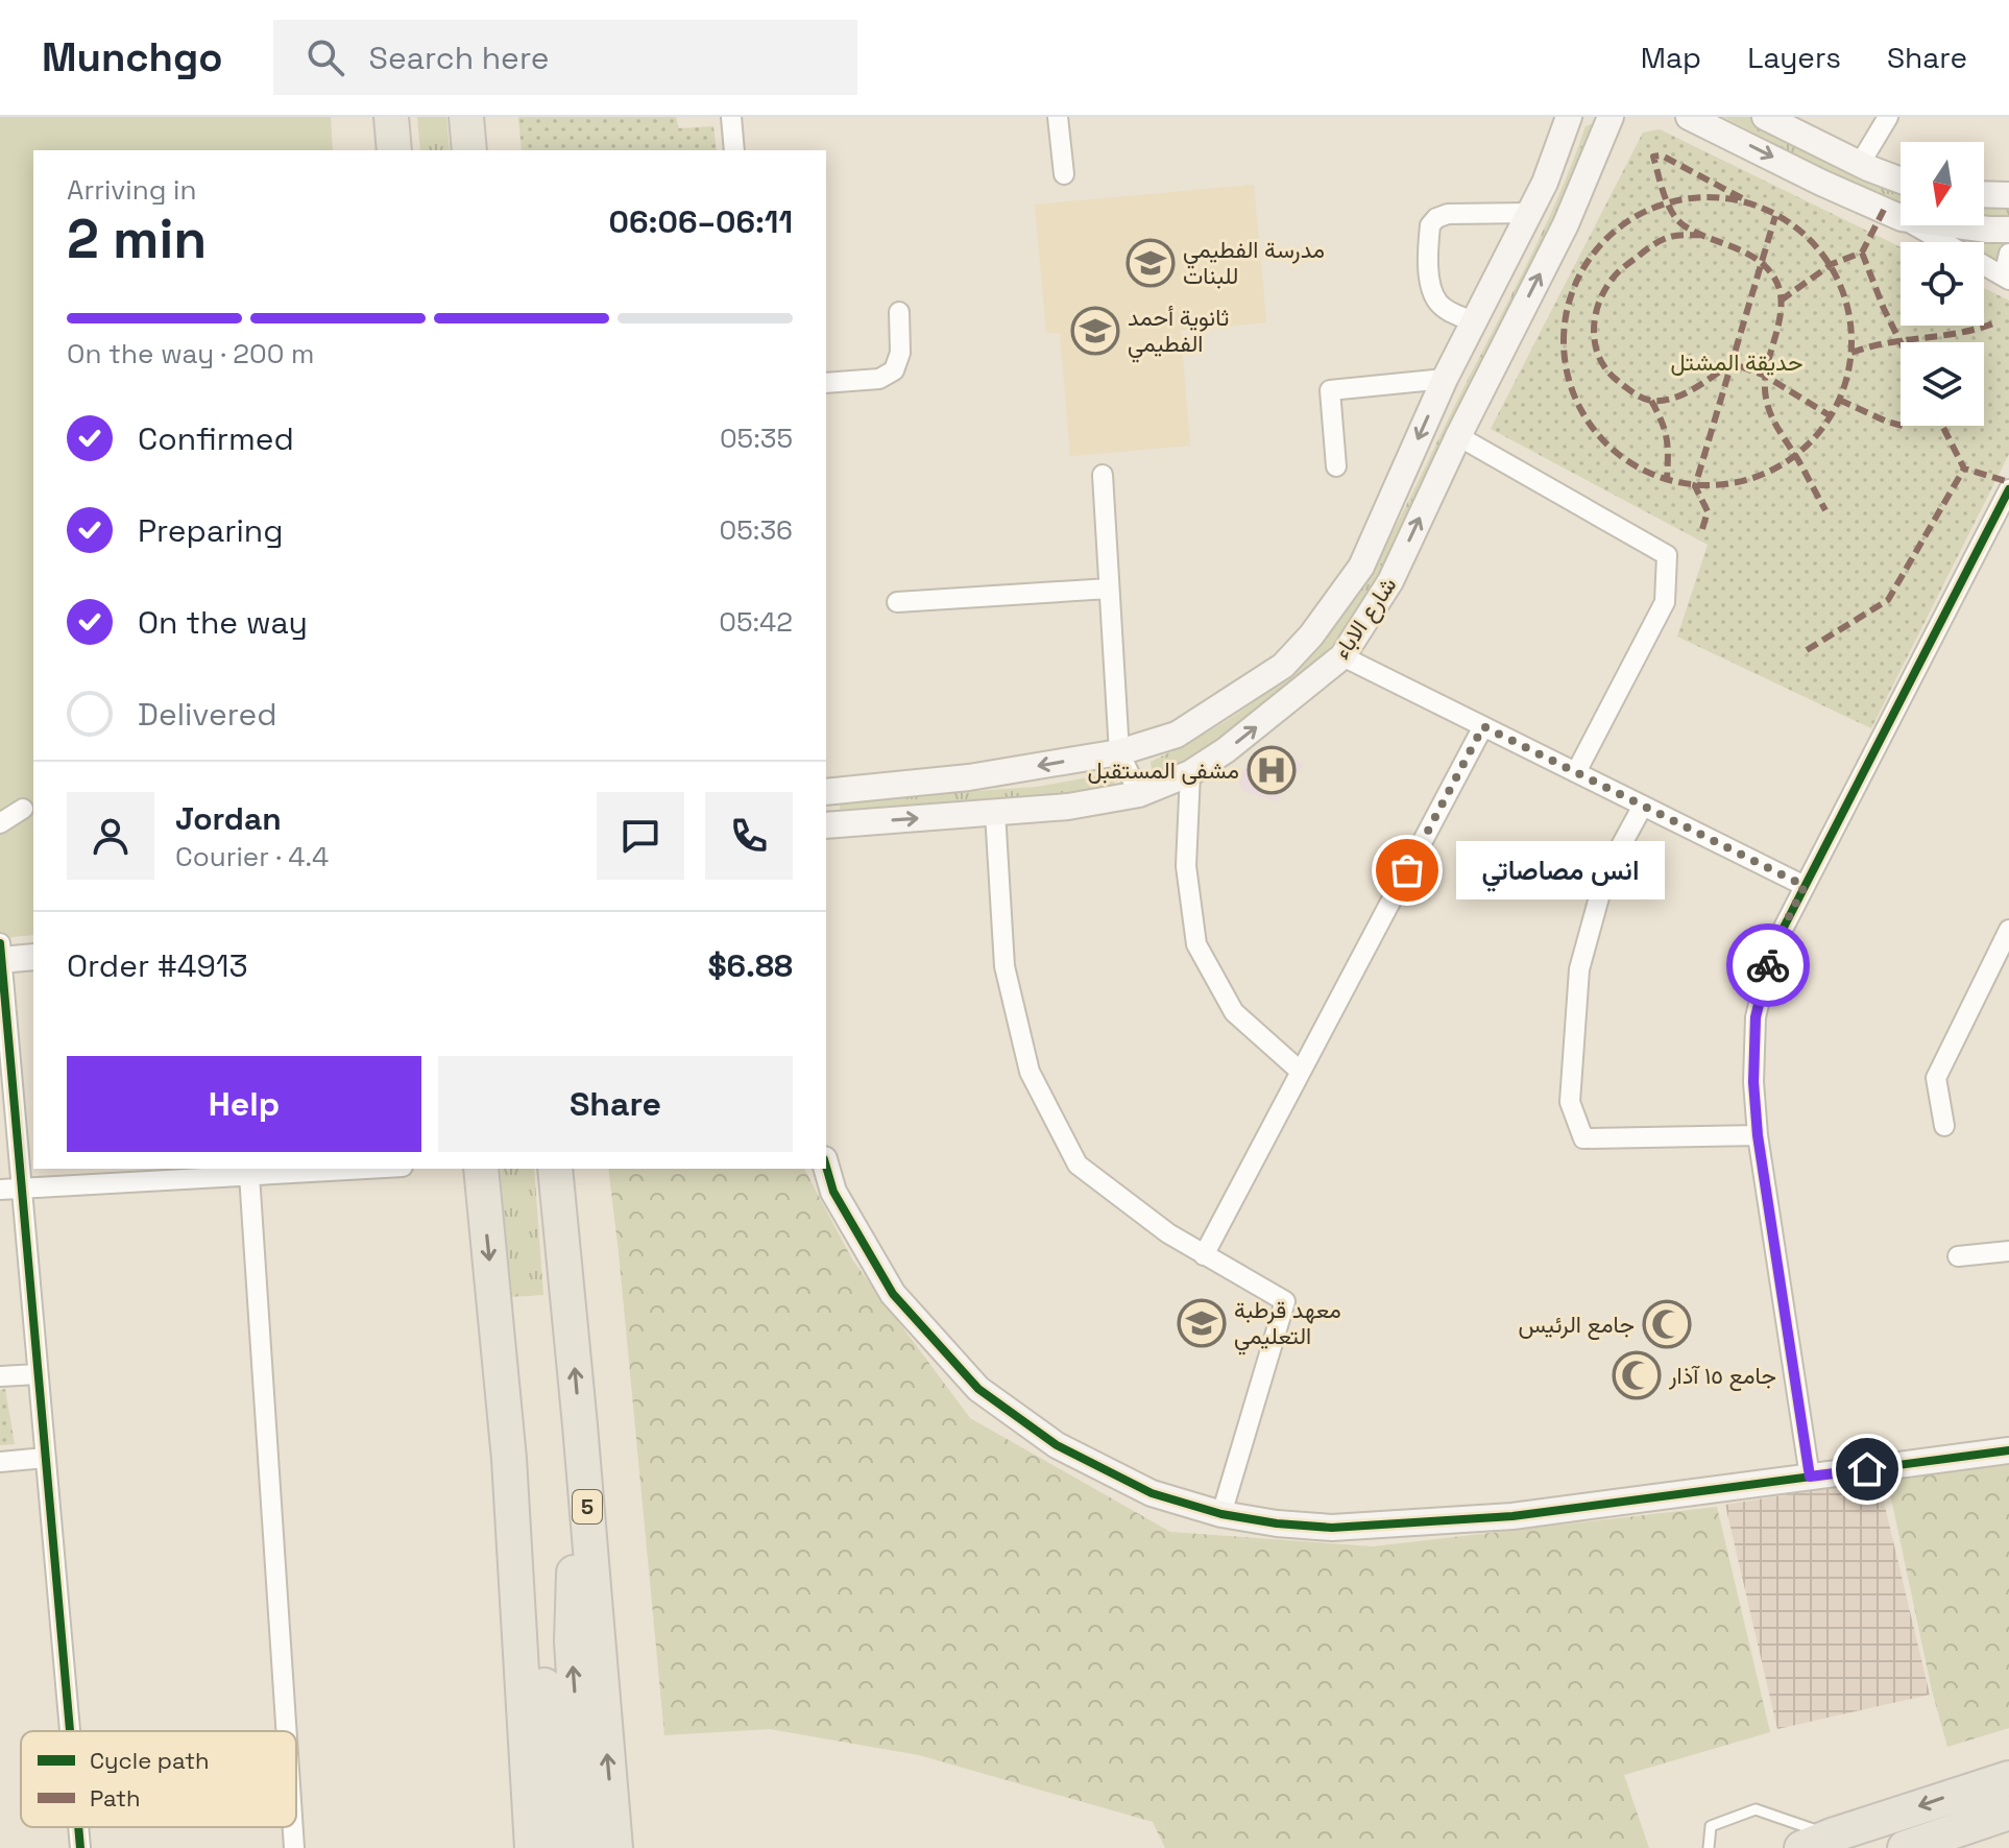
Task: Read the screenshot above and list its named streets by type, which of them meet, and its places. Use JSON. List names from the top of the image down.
{
  "streets": {
    "highway": ["5"],
    "main road": ["شارع الاباء"]
  },
  "parks": ["حديقة المشتل"],
  "places": {
    "school or university": ["مدرسة الفطيمي للبنات", "ثانوية أحمد الفطيمي", "معهد قرطبة التعليمي"],
    "hospital": ["مشفى المستقبل"],
    "other": ["انس مصاصاتي"],
    "mosque": ["جامع الرئيس", "جامع ١٥ آذار"]
  },
  "legend": ["Cycle path", "Path"],
  "north": "bottom",
  "page": {
    "header": "Munchgo",
    "search": "Search here",
    "nav": ["Map", "Layers", "Share"],
    "heading": ["2 min", "Arriving in", "06:06–06:11"],
    "panel": [
      "Jordan",
      "Courier · 4.4",
      "Order #4913",
      "$6.88"
    ],
    "bar": "On the way · 200 m",
    "list": [
      ["Confirmed", "05:35"],
      ["Preparing", "05:36"],
      ["On the way", "05:42"],
      "Delivered"
    ],
    "bubble": "انس مصاصاتي",
    "buttons": ["Help", "Share"]
  }
}
